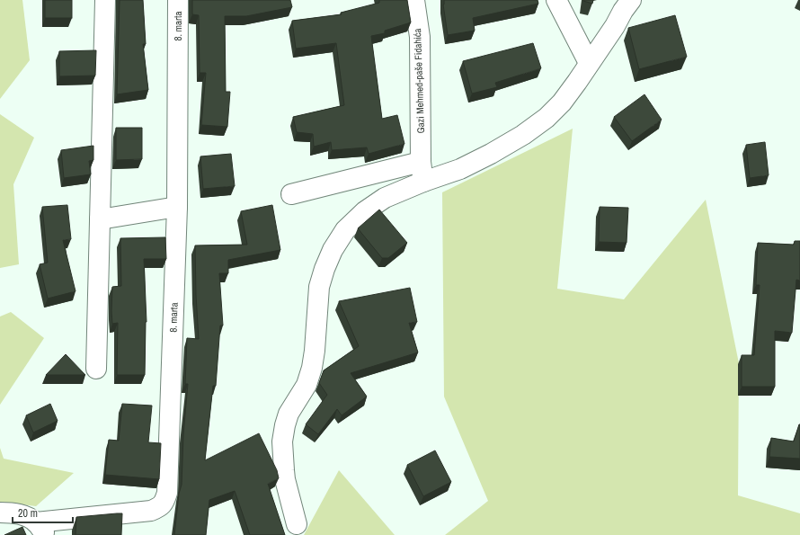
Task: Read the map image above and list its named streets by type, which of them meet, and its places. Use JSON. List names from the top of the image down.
{
  "streets": {
    "street": ["8. marta", "Gazi Mehmed-paše Fidahića"]
  },
  "scale_bar": "20 m"
}
